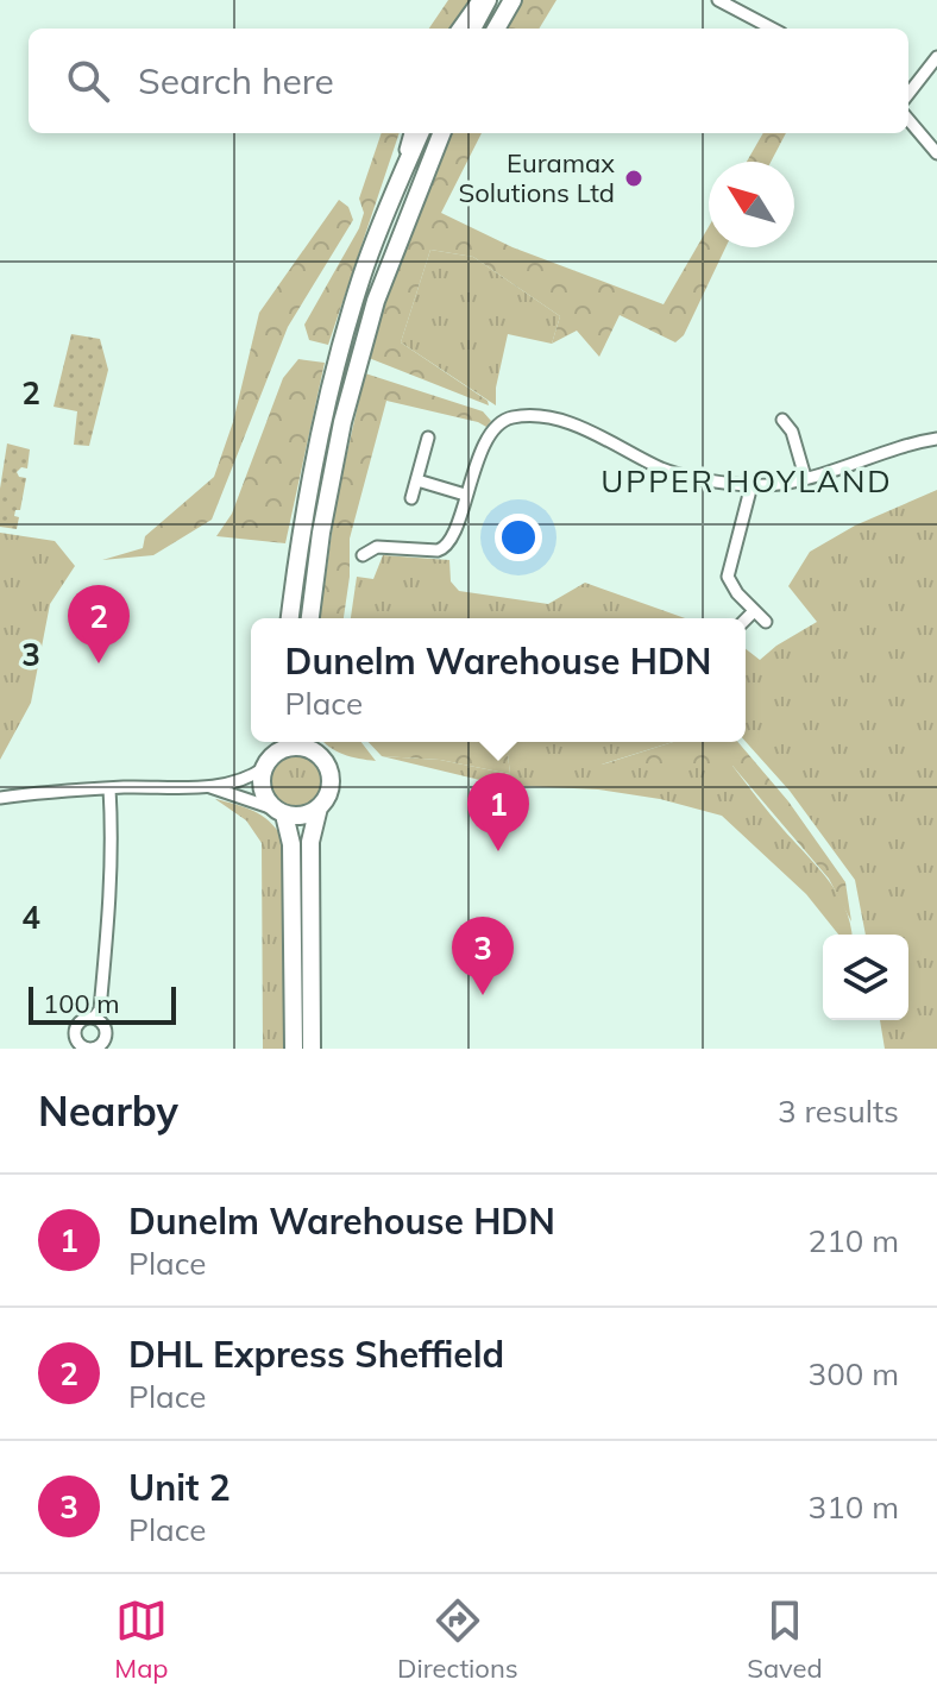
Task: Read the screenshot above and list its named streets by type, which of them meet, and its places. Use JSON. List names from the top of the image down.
{
  "districts": ["UPPER HOYLAND"],
  "places": ["Euramax Solutions Ltd"],
  "scale_bar": "100 m",
  "north": "top left",
  "page": {
    "search": "Search here",
    "pins": ["2", "1", "3"],
    "popup": ["Dunelm Warehouse HDN", "Place"],
    "scale": "100 m",
    "heading": ["Nearby", "3 results"],
    "list": [
      {
        "mark": "1",
        "name": "Dunelm Warehouse HDN",
        "note": "Place",
        "value": "210 m"
      },
      {
        "mark": "2",
        "name": "DHL Express Sheffield",
        "note": "Place",
        "value": "300 m"
      },
      {
        "mark": "3",
        "name": "Unit 2",
        "note": "Place",
        "value": "310 m"
      }
    ],
    "nav": ["Map", "Directions", "Saved"]
  },
  "grid": {
    "rows": ["2", "3", "4"]
  }
}
